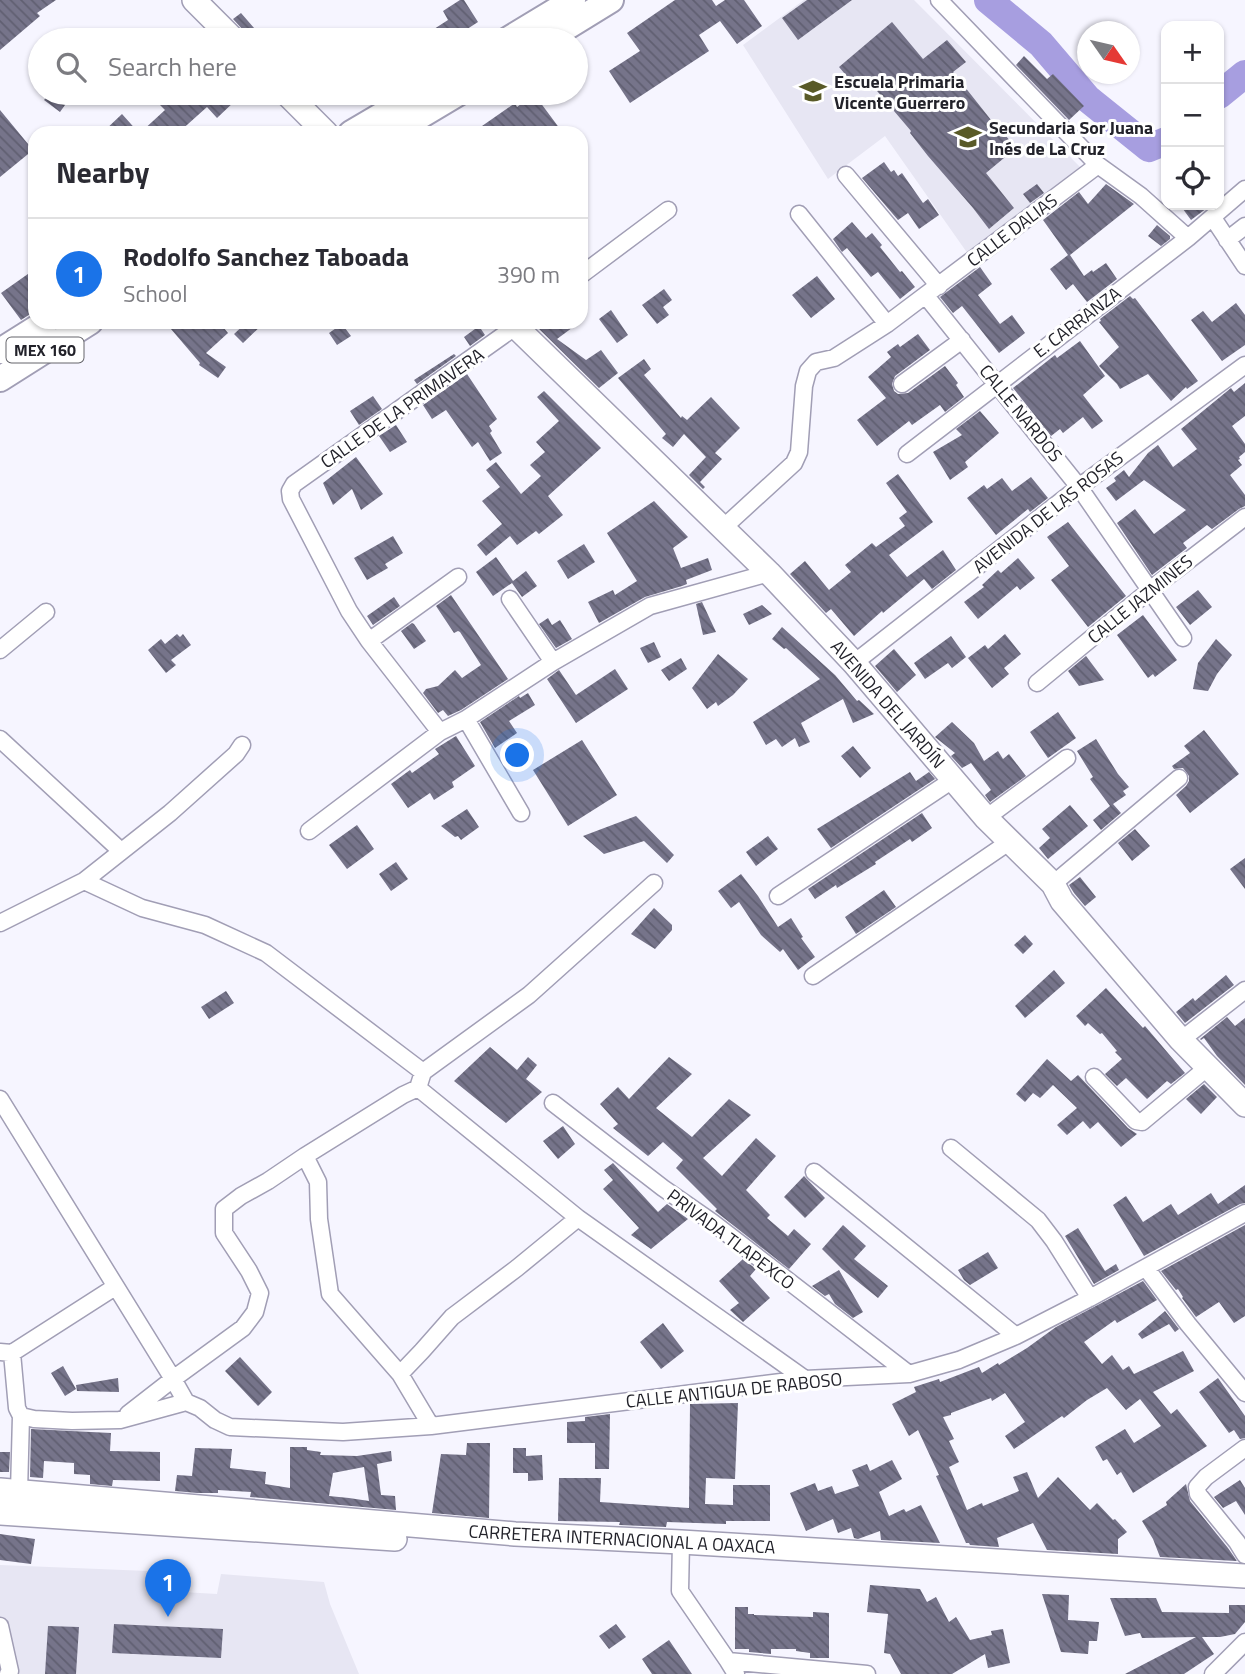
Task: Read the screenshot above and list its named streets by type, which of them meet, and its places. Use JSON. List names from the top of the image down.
{
  "streets": {
    "main road": ["MEX 160"],
    "street": [
      "CALLE DALIAS",
      "E. CARRANZA",
      "CALLE DE LA PRIMAVERA",
      "CALLE NARDOS",
      "AVENIDA DE LAS ROSAS",
      "CALLE JAZMINES",
      "AVENIDA DEL JARDÍN",
      "PRIVADA TLAPEXCO",
      "CALLE ANTIGUA DE RABOSO",
      "CARRETERA INTERNACIONAL A OAXACA"
    ]
  },
  "crossings": [
    ["CALLE DALIAS", "CALLE NARDOS"],
    ["CALLE DALIAS", "AVENIDA DEL JARDÍN"],
    ["E. CARRANZA", "CALLE NARDOS"],
    ["CALLE NARDOS", "AVENIDA DE LAS ROSAS"],
    ["CALLE NARDOS", "CALLE JAZMINES"],
    ["AVENIDA DE LAS ROSAS", "AVENIDA DEL JARDÍN"],
    ["PRIVADA TLAPEXCO", "CALLE ANTIGUA DE RABOSO"]
  ],
  "places": {
    "school or university": ["Escuela Primaria Vicente Guerrero", "Secundaria Sor Juana Inés de La Cruz"]
  },
  "north": "bottom right",
  "page": {
    "map_buttons": ["+", "−"],
    "search": "Search here",
    "heading": "Nearby",
    "list": [
      {
        "mark": "1",
        "name": "Rodolfo Sanchez Taboada",
        "note": "School",
        "value": "390 m"
      }
    ],
    "pins": "1"
  }
}
